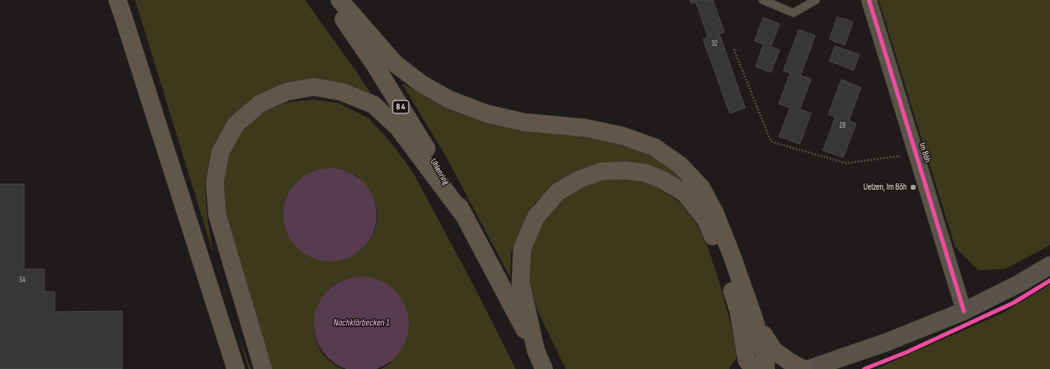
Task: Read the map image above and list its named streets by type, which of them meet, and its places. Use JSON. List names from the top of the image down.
{
  "streets": {
    "highway": ["B 4", "Uhlenring"],
    "street": ["Im Böh"]
  },
  "crossings": [
    ["B 4", "Uhlenring"]
  ],
  "water": ["Nachklärbecken 1"],
  "places": ["Uelzen, Im Böh"],
  "house_numbers": ["32", "28", "54"]
}
